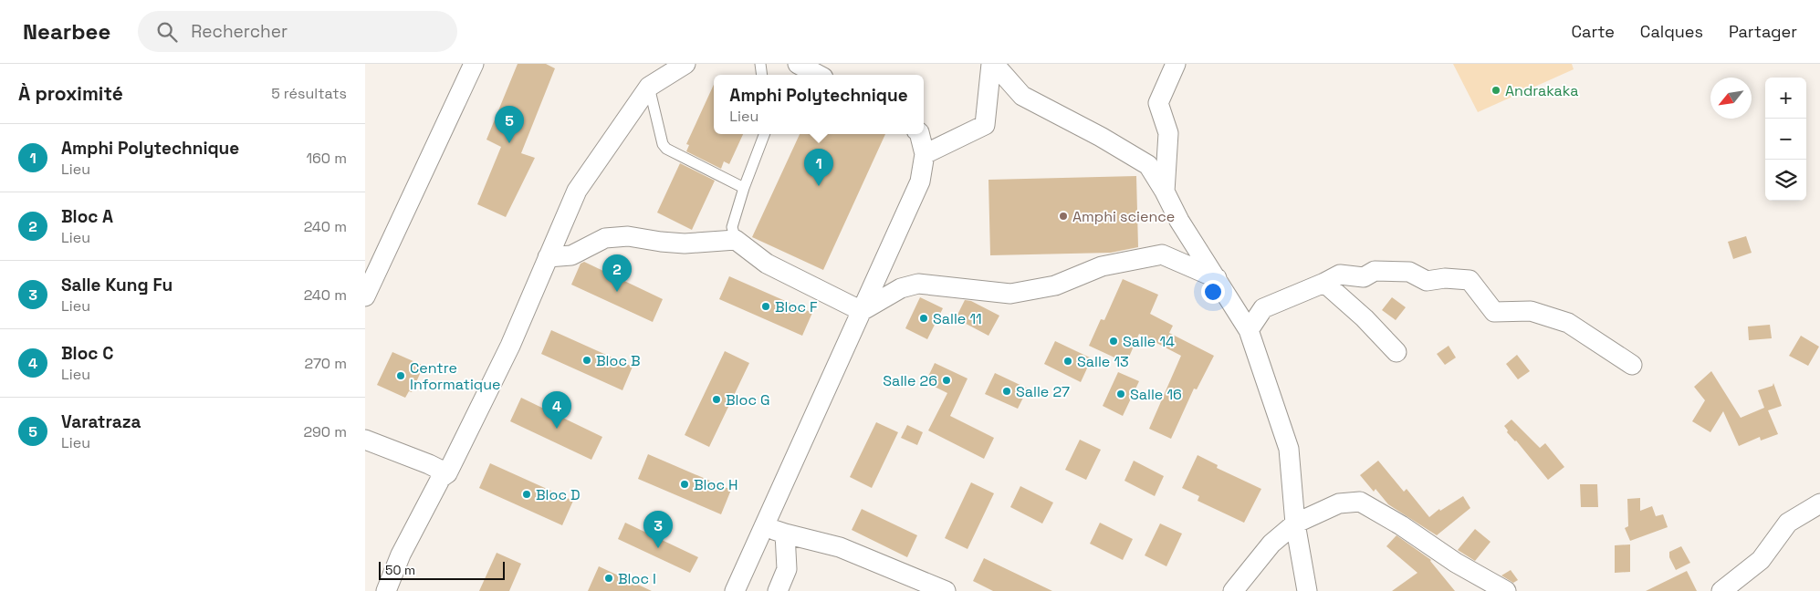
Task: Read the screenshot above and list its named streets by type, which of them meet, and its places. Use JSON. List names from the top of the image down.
{
  "places": [
    "Andrakaka",
    "Amphi science",
    "Bloc F",
    "Salle 11",
    "Salle 14",
    "Bloc B",
    "Salle 13",
    "Centre Informatique",
    "Salle 26",
    "Salle 27",
    "Salle 16",
    "Bloc G",
    "Bloc H",
    "Bloc D",
    "Bloc I"
  ],
  "scale_bar": "50 m",
  "north": "bottom left",
  "page": {
    "header": "Nearbee",
    "search": "Rechercher",
    "nav": ["Carte", "Calques", "Partager"],
    "heading": ["À proximité", "5 résultats"],
    "popup": ["Amphi Polytechnique", "Lieu"],
    "map_buttons": ["+", "−"],
    "pins": [
      "5",
      "1",
      "2",
      "4",
      "3"
    ],
    "list": [
      {
        "mark": "1",
        "name": "Amphi Polytechnique",
        "note": "Lieu",
        "value": "160 m"
      },
      {
        "mark": "2",
        "name": "Bloc A",
        "note": "Lieu",
        "value": "240 m"
      },
      {
        "mark": "3",
        "name": "Salle Kung Fu",
        "note": "Lieu",
        "value": "240 m"
      },
      {
        "mark": "4",
        "name": "Bloc C",
        "note": "Lieu",
        "value": "270 m"
      },
      {
        "mark": "5",
        "name": "Varatraza",
        "note": "Lieu",
        "value": "290 m"
      }
    ],
    "scale": "50 m"
  }
}
